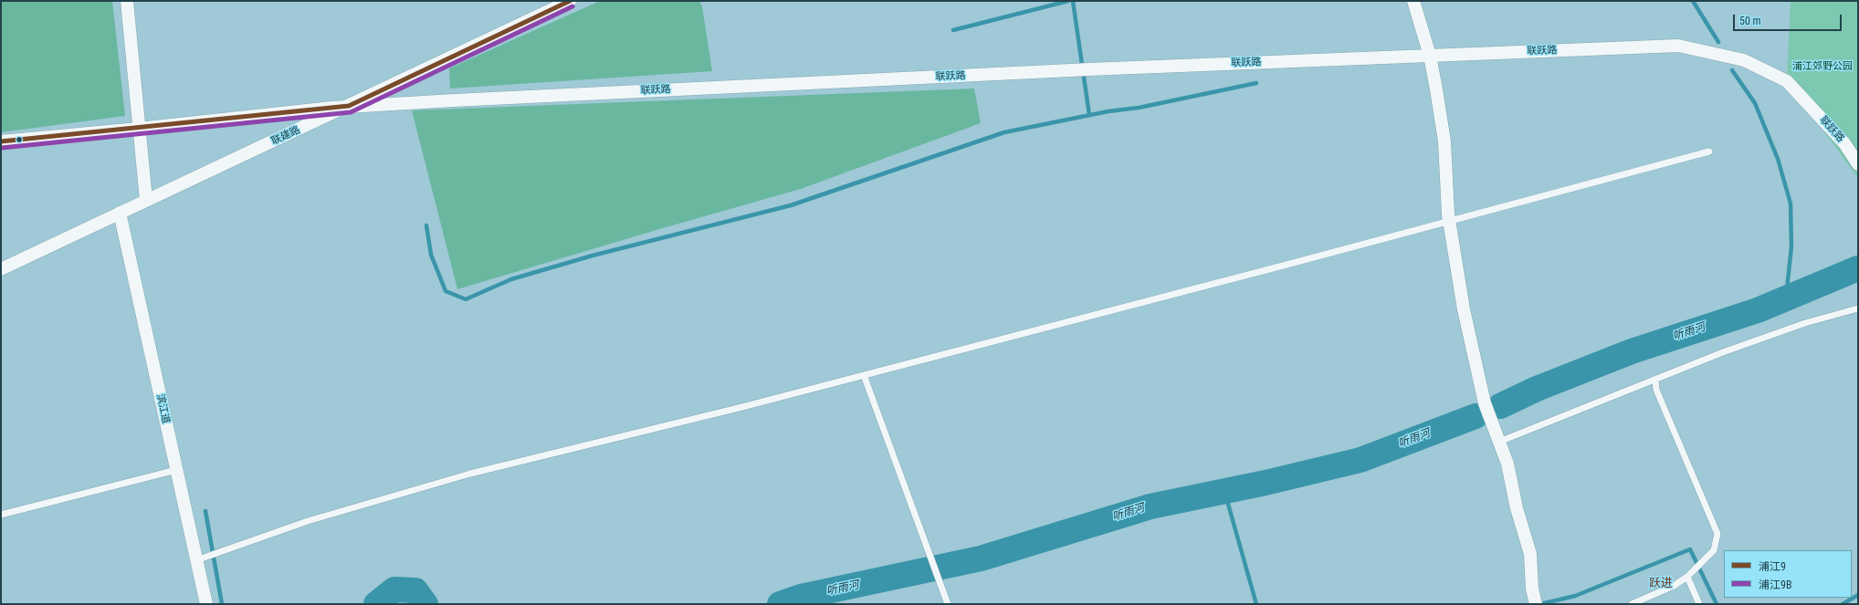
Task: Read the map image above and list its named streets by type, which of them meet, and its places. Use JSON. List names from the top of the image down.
{
  "streets": {
    "street": ["联跃路", "联建路", "滨江道"]
  },
  "crossings": [
    ["联跃路", "联建路"],
    ["联建路", "滨江道"]
  ],
  "districts": ["跃进"],
  "water": ["听雨河"],
  "parks": ["浦江郊野公园"],
  "lines": ["transit line 浦江9", "transit line 浦江9B"],
  "legend": ["浦江9", "浦江9B"],
  "scale_bar": "50 m"
}
